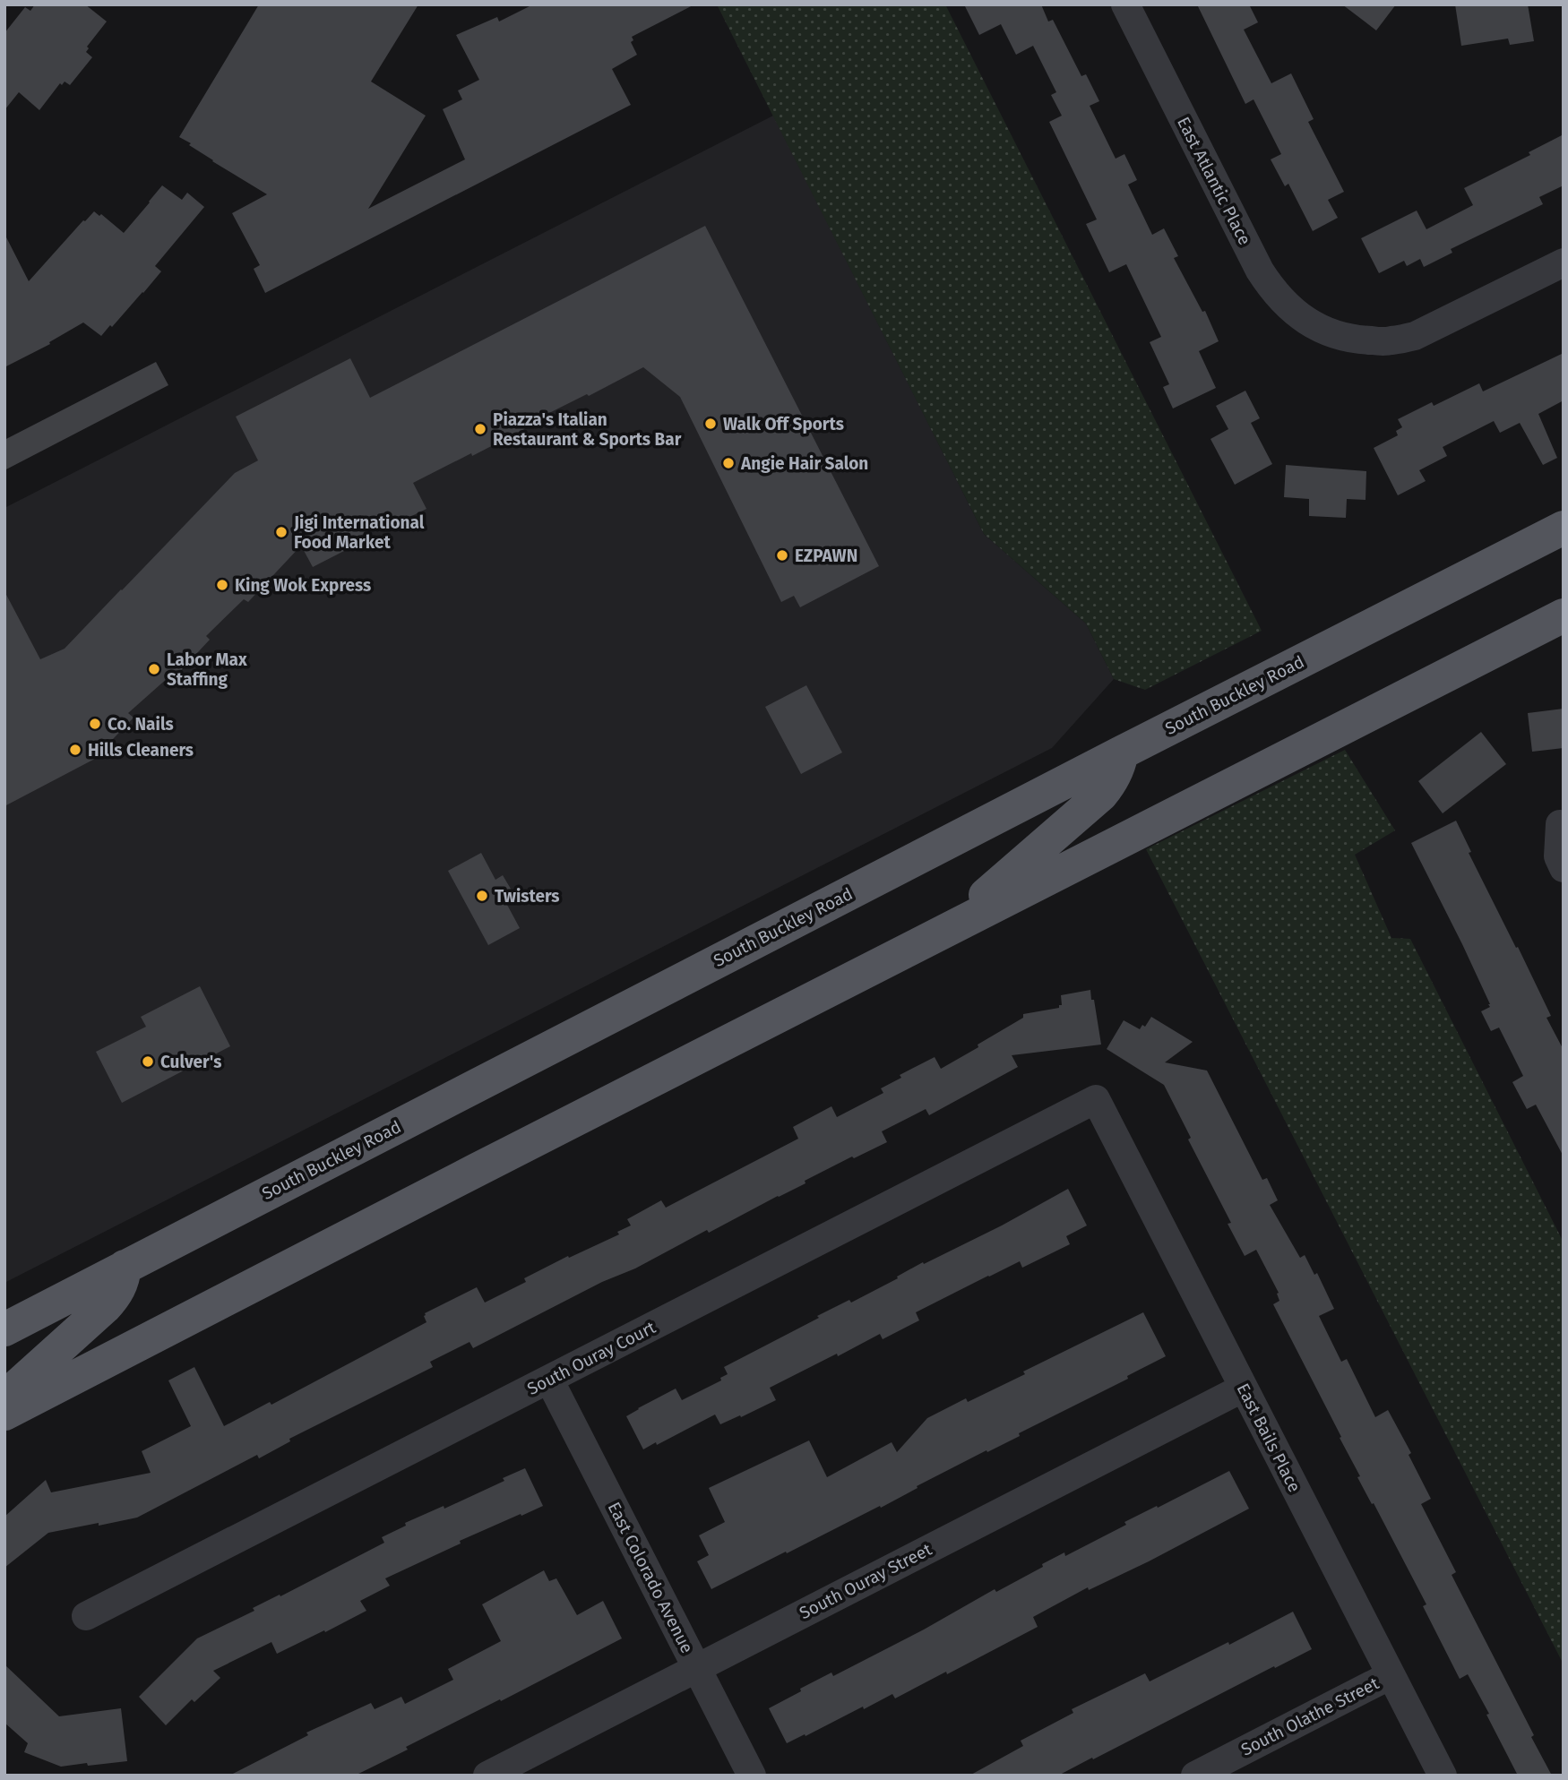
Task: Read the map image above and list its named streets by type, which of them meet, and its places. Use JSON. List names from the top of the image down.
{
  "streets": {
    "main road": ["South Buckley Road"],
    "street": [
      "East Atlantic Place",
      "South Ouray Court",
      "East Bails Place",
      "East Colorado Avenue",
      "South Ouray Street",
      "South Olathe Street"
    ]
  },
  "crossings": [
    ["South Ouray Court", "East Bails Place"],
    ["South Ouray Court", "East Colorado Avenue"],
    ["East Bails Place", "South Ouray Street"],
    ["East Bails Place", "South Olathe Street"],
    ["East Colorado Avenue", "South Ouray Street"]
  ],
  "places": [
    "Walk Off Sports",
    "Piazza's Italian Restaurant & Sports Bar",
    "Angie Hair Salon",
    "Jigi International Food Market",
    "EZPAWN",
    "King Wok Express",
    "Labor Max Staffing",
    "Co. Nails",
    "Hills Cleaners",
    "Twisters",
    "Culver's"
  ]
}
